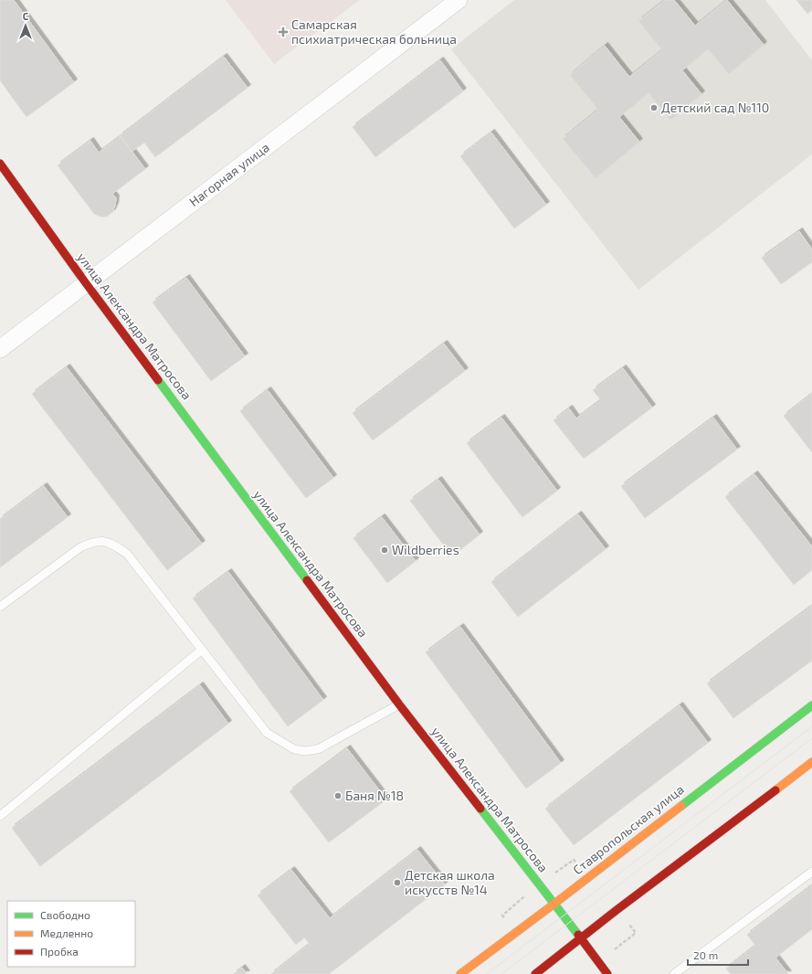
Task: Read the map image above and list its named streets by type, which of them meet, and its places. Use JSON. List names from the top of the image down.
{
  "streets": {
    "street": ["Нагорная улица", "улица Александра Матросова", "Ставропольская улица"]
  },
  "crossings": [
    ["Нагорная улица", "улица Александра Матросова"],
    ["улица Александра Матросова", "Ставропольская улица"]
  ],
  "places": {
    "health": ["Самарская психиатрическая больница"],
    "other": [
      "Детский сад №110",
      "Wildberries",
      "Баня №18",
      "Детская школа искусств №14"
    ]
  },
  "legend": ["Свободно", "Медленно", "Пробка"],
  "scale_bar": "20 m",
  "north": "top"
}
